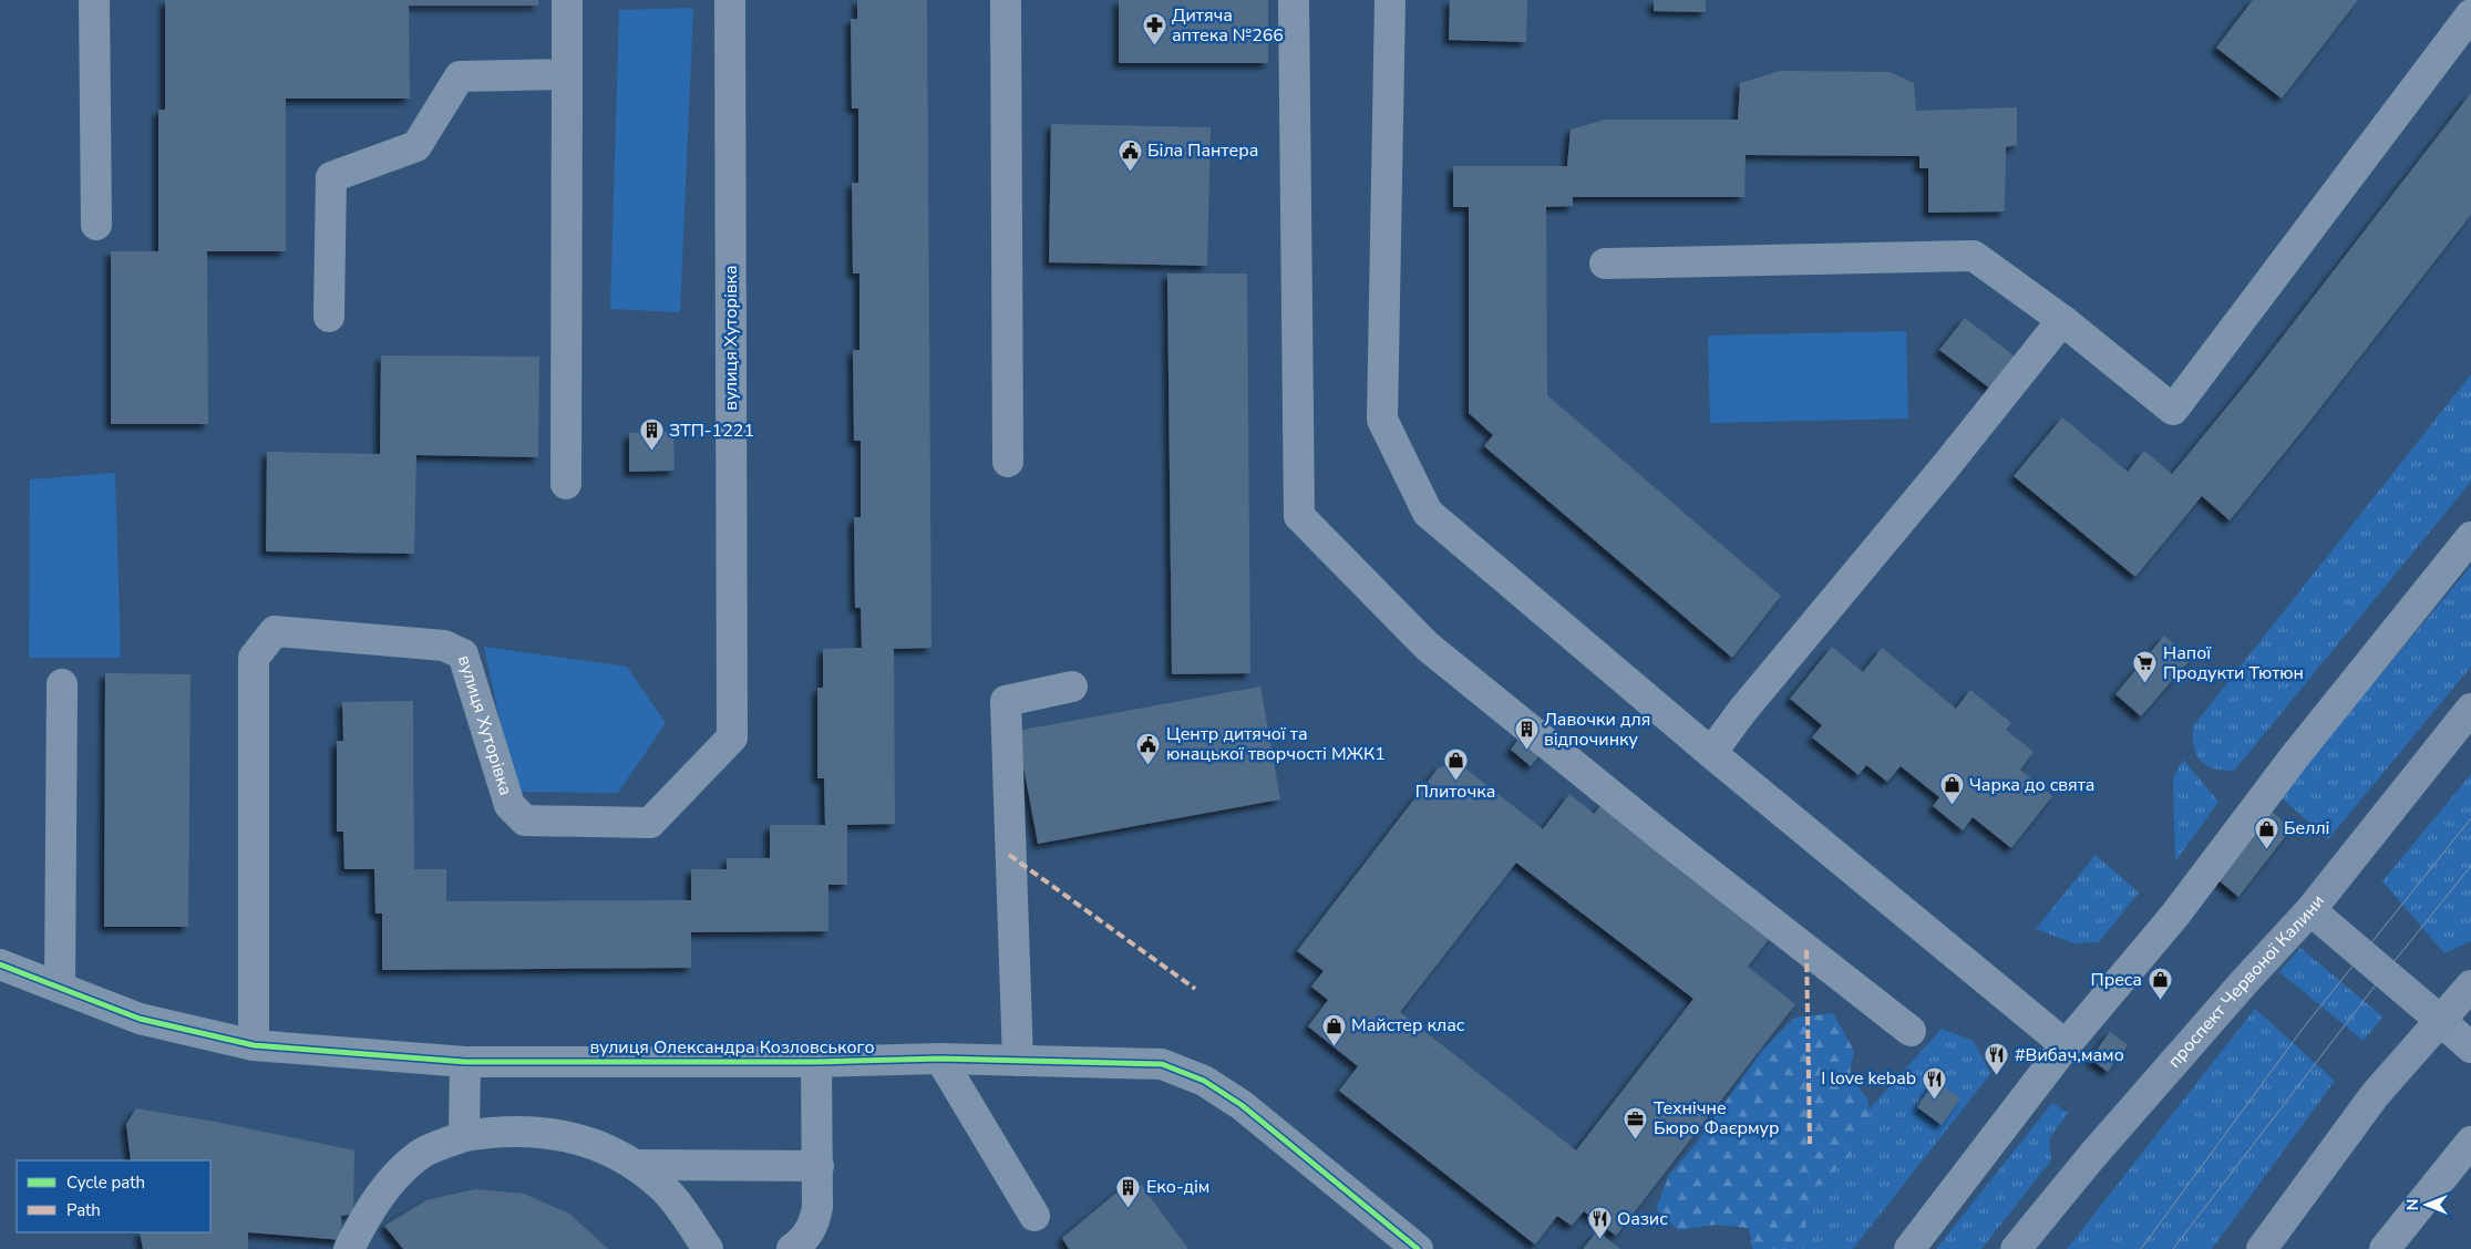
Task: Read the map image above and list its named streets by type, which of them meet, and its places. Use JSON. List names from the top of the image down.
{
  "streets": {
    "main road": ["проспект Червоної Калини"],
    "street": ["вулиця Хуторівка", "вулиця Олександра Козловського"]
  },
  "crossings": [
    ["вулиця Хуторівка", "вулиця Олександра Козловського"]
  ],
  "places": {
    "pharmacy": ["Дитяча аптека №266"],
    "public building": ["Біла Пантера", "Центр дитячої та юнацької творчості МЖК1"],
    "building": ["ЗТП-1221", "Лавочки для відпочинку", "Еко-дім"],
    "supermarket": ["Напої Продукти Тютюн"],
    "shop": [
      "Плиточка",
      "Чарка до свята",
      "Беллі",
      "Преса",
      "Майстер клас"
    ],
    "restaurant": ["#Вибач,мамо", "I love kebab", "Оазис"],
    "office": ["Технічне Бюро Фаєрмур"]
  },
  "legend": ["Cycle path", "Path"],
  "north": "left"
}
